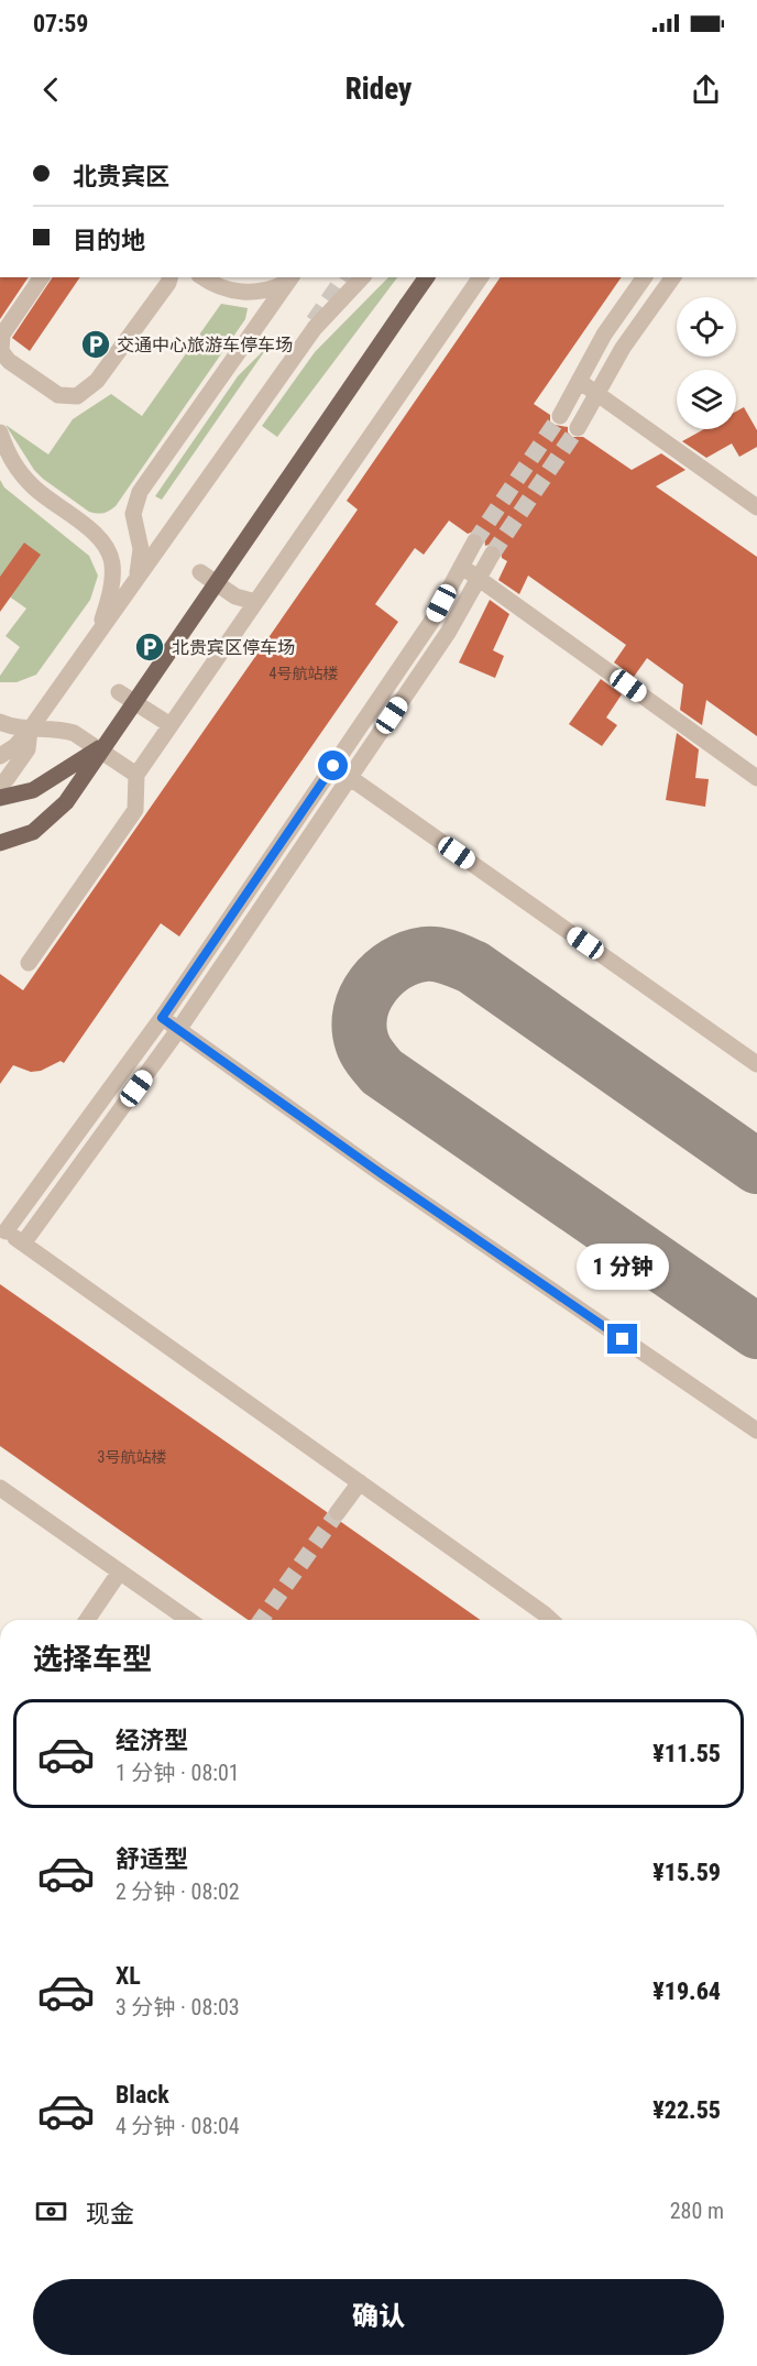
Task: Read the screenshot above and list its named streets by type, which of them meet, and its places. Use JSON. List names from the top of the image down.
{
  "places": {
    "parking": ["交通中心旅游车停车场", "北贵宾区停车场"]
  },
  "house_numbers": ["4号航站楼", "3号航站楼"],
  "page": {
    "status": "07:59",
    "header": "Ridey",
    "banner": ["北贵宾区", "目的地"],
    "bubble": "1 分钟",
    "heading": "选择车型",
    "list": [
      {
        "name": "经济型",
        "note": "1 分钟 · 08:01",
        "value": "¥11.55"
      },
      {
        "name": "舒适型",
        "note": "2 分钟 · 08:02",
        "value": "¥15.59"
      },
      {
        "name": "XL",
        "note": "3 分钟 · 08:03",
        "value": "¥19.64"
      },
      {
        "name": "Black",
        "note": "4 分钟 · 08:04",
        "value": "¥22.55"
      }
    ],
    "pay": ["现金", "280 m"],
    "buttons": "确认"
  }
}
